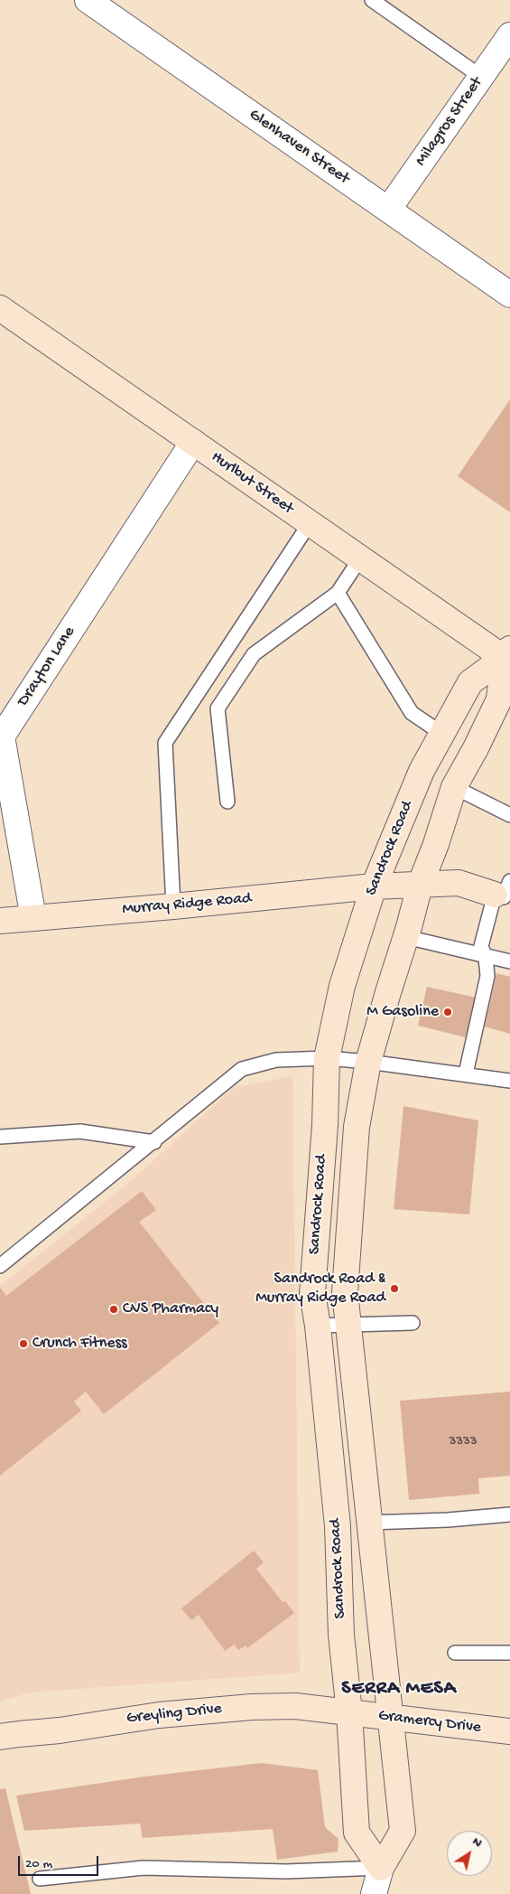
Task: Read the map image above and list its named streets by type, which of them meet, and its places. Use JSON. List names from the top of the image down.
{
  "streets": {
    "main road": [
      "Hurlbut Street",
      "Sandrock Road",
      "Murray Ridge Road",
      "Greyling Drive",
      "Gramercy Drive"
    ],
    "street": ["Milagros Street", "Glenhaven Street", "Drayton Lane"]
  },
  "crossings": [
    ["Milagros Street", "Glenhaven Street"],
    ["Hurlbut Street", "Drayton Lane"],
    ["Hurlbut Street", "Sandrock Road"],
    ["Drayton Lane", "Murray Ridge Road"],
    ["Sandrock Road", "Murray Ridge Road"],
    ["Sandrock Road", "Greyling Drive"],
    ["Sandrock Road", "Gramercy Drive"],
    ["Greyling Drive", "Gramercy Drive"]
  ],
  "districts": ["SERRA MESA"],
  "places": [
    "M Gasoline",
    "Sandrock Road & Murray Ridge Road",
    "CVS Pharmacy",
    "Crunch Fitness"
  ],
  "house_numbers": ["3333"],
  "scale_bar": "20 m",
  "north": "top right"
}
